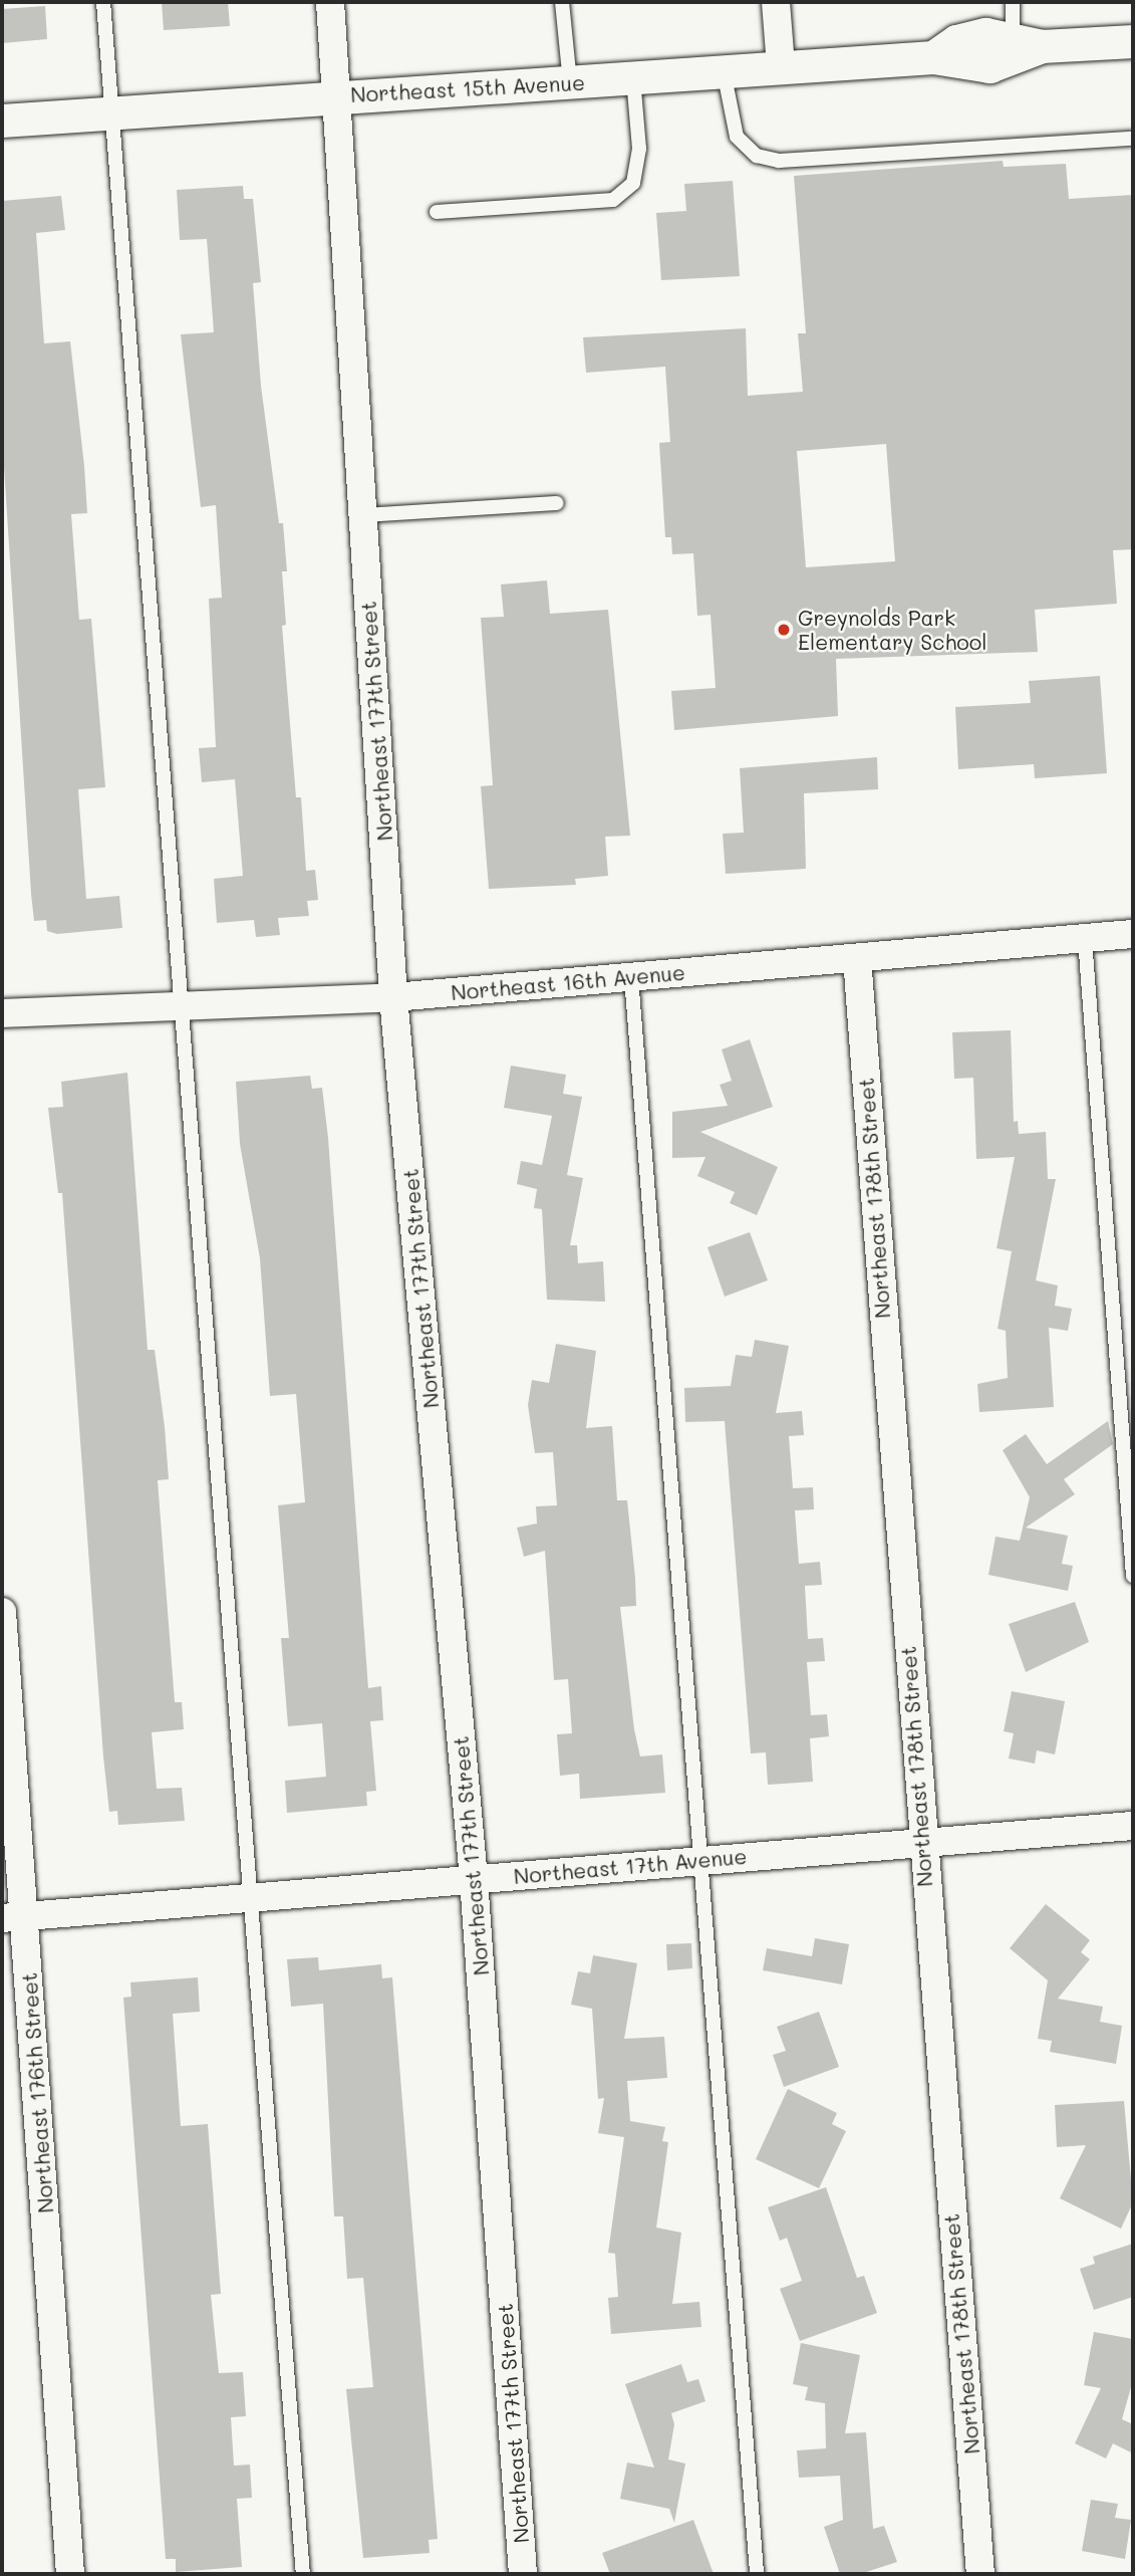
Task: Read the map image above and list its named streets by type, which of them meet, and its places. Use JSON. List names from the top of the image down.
{
  "streets": {
    "street": [
      "Northeast 15th Avenue",
      "Northeast 177th Street",
      "Northeast 16th Avenue",
      "Northeast 178th Street",
      "Northeast 17th Avenue",
      "Northeast 176th Street"
    ]
  },
  "crossings": [
    ["Northeast 15th Avenue", "Northeast 177th Street"],
    ["Northeast 177th Street", "Northeast 16th Avenue"],
    ["Northeast 177th Street", "Northeast 17th Avenue"],
    ["Northeast 16th Avenue", "Northeast 178th Street"],
    ["Northeast 178th Street", "Northeast 17th Avenue"],
    ["Northeast 17th Avenue", "Northeast 176th Street"]
  ],
  "places": ["Greynolds Park Elementary School"]
}
